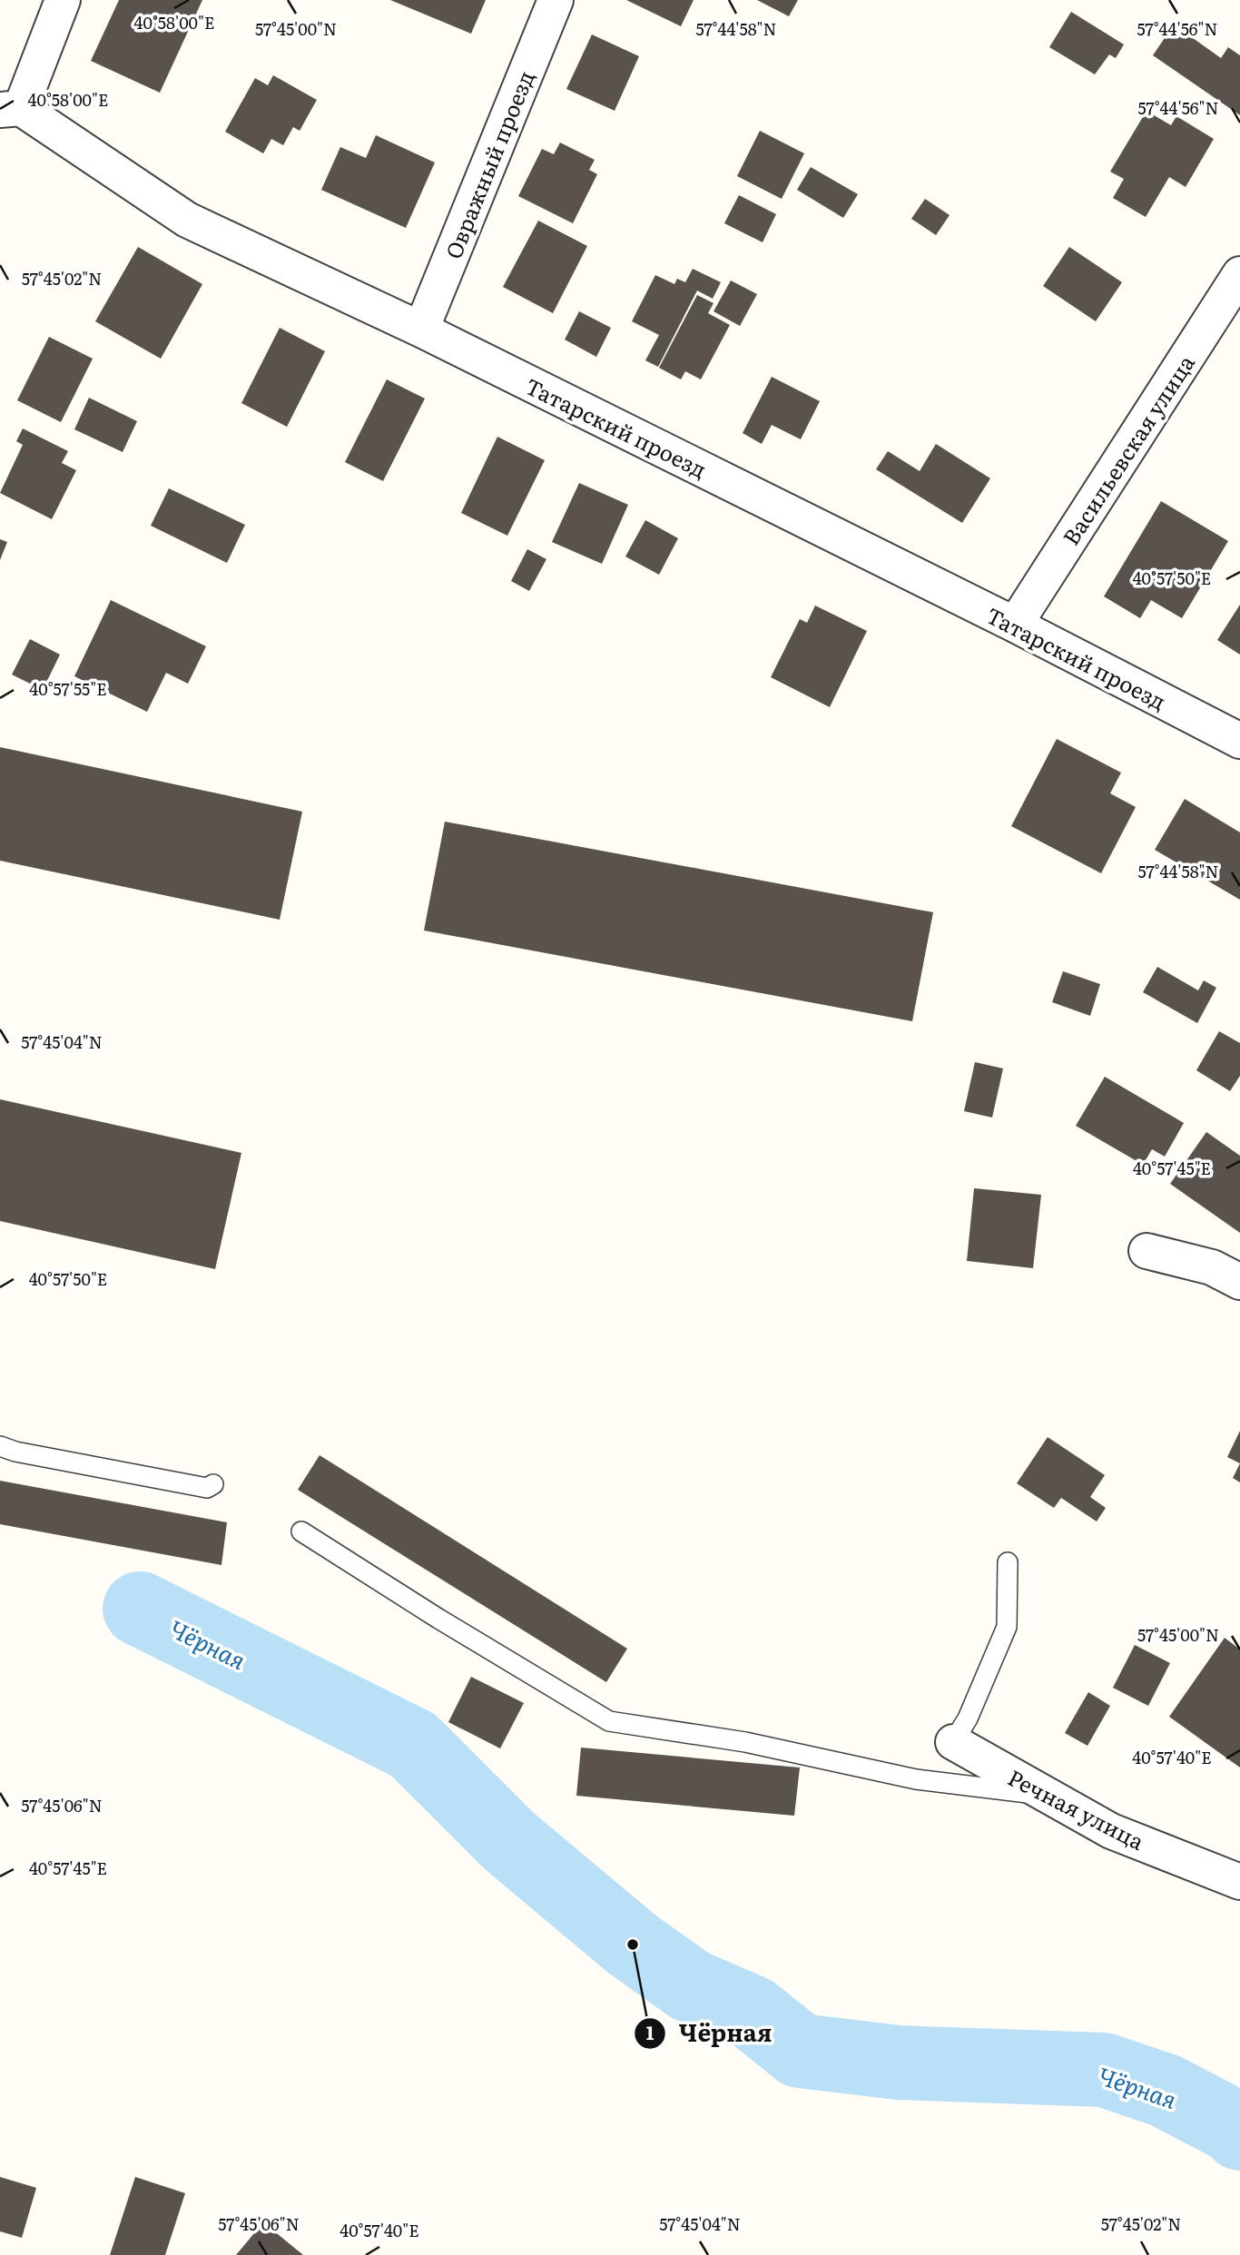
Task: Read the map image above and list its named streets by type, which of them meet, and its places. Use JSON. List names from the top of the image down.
{
  "streets": {
    "street": [
      "Овражный проезд",
      "Татарский проезд",
      "Васильевская улица",
      "Речная улица"
    ]
  },
  "crossings": [
    ["Овражный проезд", "Татарский проезд"],
    ["Татарский проезд", "Васильевская улица"]
  ],
  "water": ["Чёрная"],
  "places": ["Чёрная"],
  "coordinates": [
    "40°58'00\"E",
    "57°45'00\"N",
    "57°44'58\"N",
    "57°44'56\"N",
    "57°45'02\"N",
    "40°57'50\"E",
    "40°57'55\"E",
    "57°45'04\"N",
    "40°57'45\"E",
    "40°57'40\"E",
    "57°45'06\"N"
  ]
}
